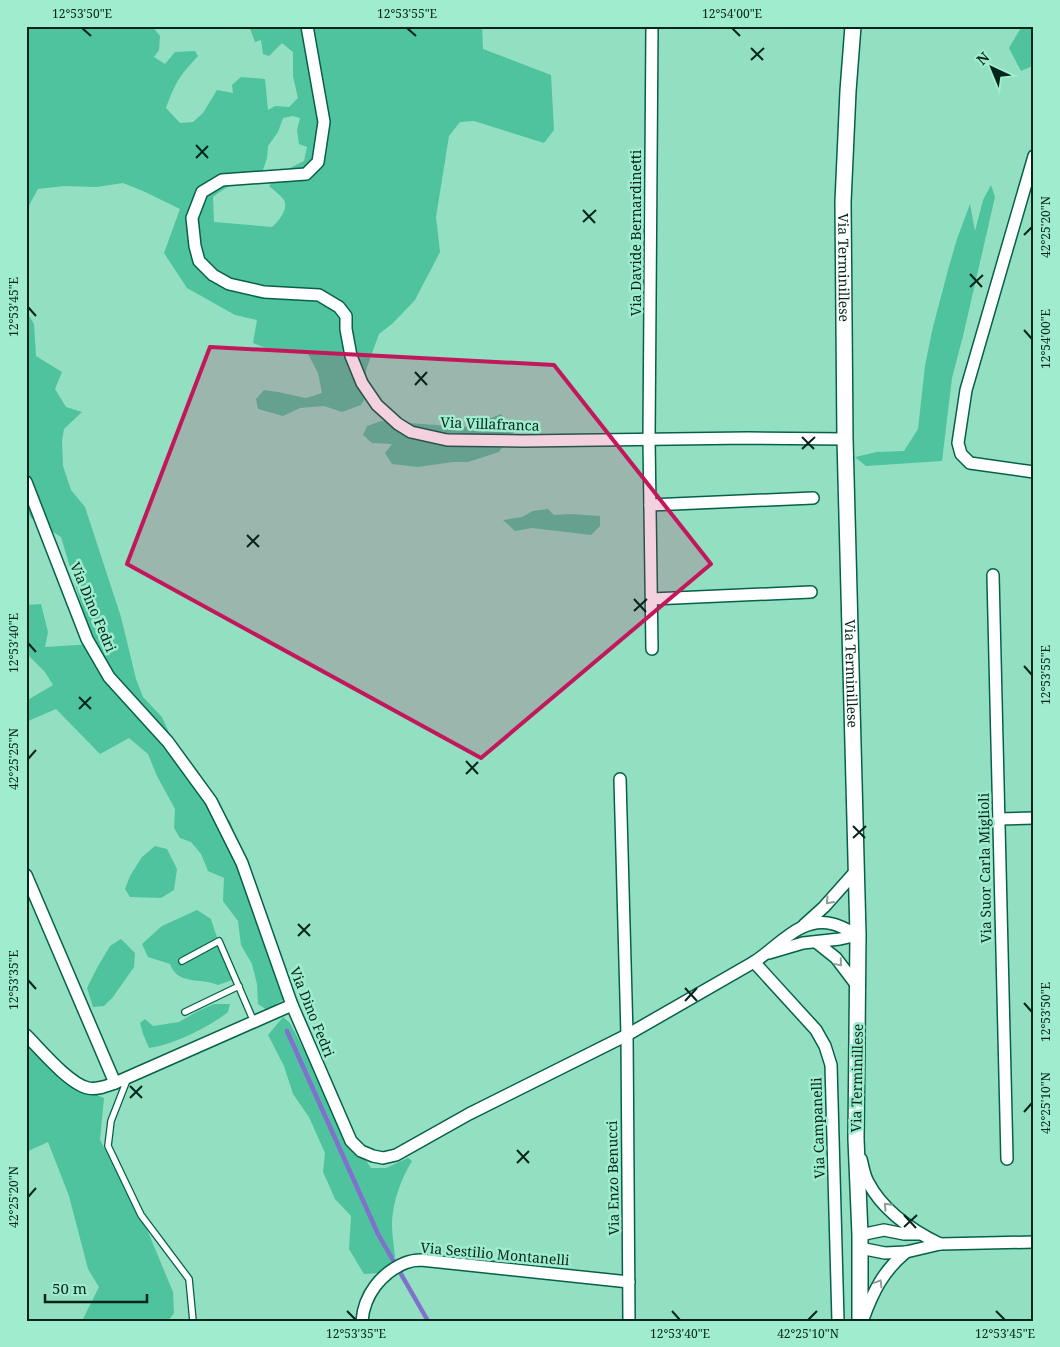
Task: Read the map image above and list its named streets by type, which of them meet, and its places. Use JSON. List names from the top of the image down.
{
  "streets": {
    "main road": ["Via Terminillese"],
    "street": [
      "Via Davide Bernardinetti",
      "Via Villafranca",
      "Via Dino Fedri",
      "Via Suor Carla Miglioli",
      "Via Campanelli",
      "Via Enzo Benucci",
      "Via Sestilio Montanelli"
    ]
  },
  "crossings": [
    ["Via Davide Bernardinetti", "Via Villafranca"],
    ["Via Terminillese", "Via Villafranca"],
    ["Via Terminillese", "Via Dino Fedri"],
    ["Via Dino Fedri", "Via Campanelli"],
    ["Via Dino Fedri", "Via Enzo Benucci"],
    ["Via Enzo Benucci", "Via Sestilio Montanelli"]
  ],
  "scale_bar": "50 m",
  "north": "top left",
  "coordinates": [
    "12°53'50\"E",
    "12°53'55\"E",
    "12°54'00\"E",
    "42°25'20\"N",
    "12°53'45\"E",
    "12°53'40\"E",
    "42°25'25\"N",
    "12°53'35\"E",
    "42°25'10\"N"
  ]
}
